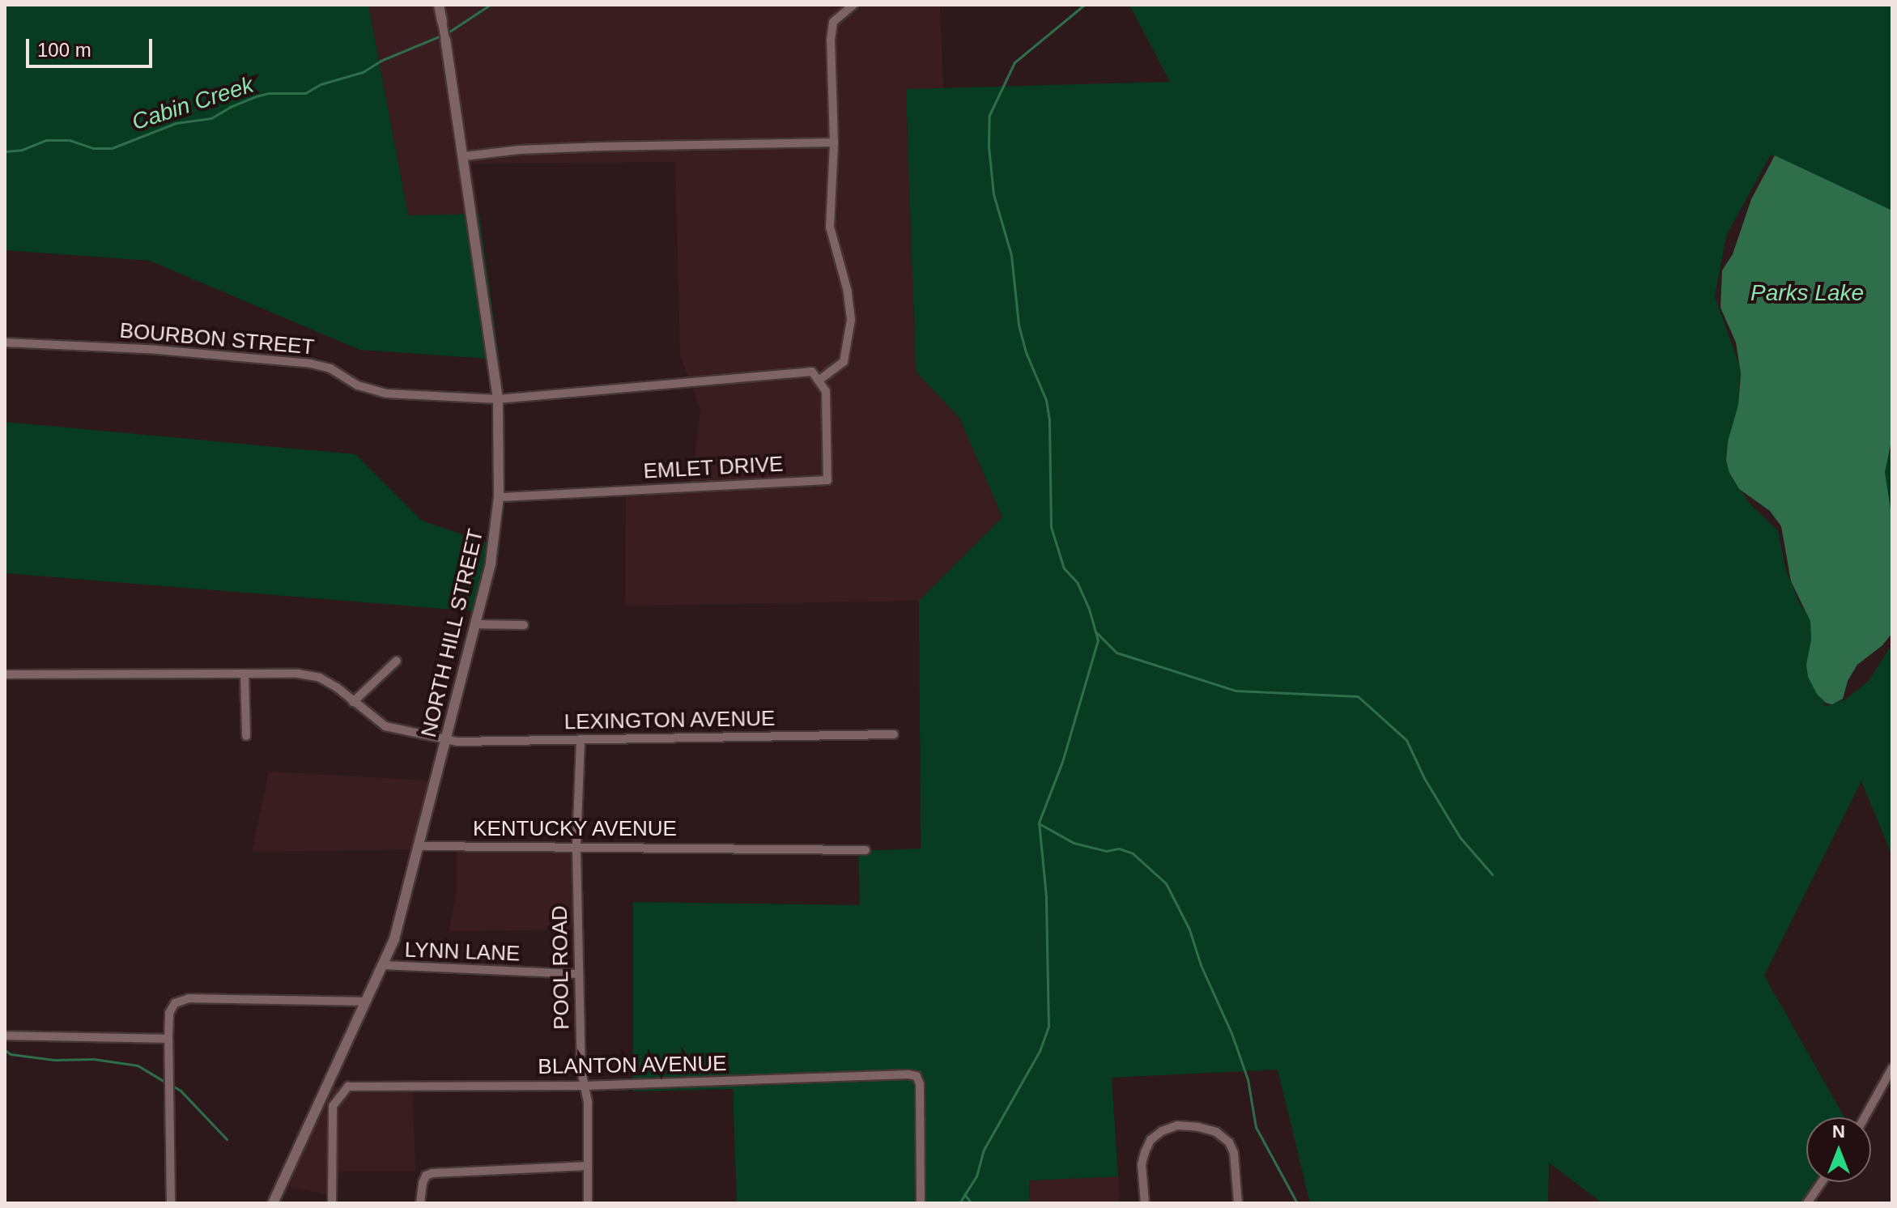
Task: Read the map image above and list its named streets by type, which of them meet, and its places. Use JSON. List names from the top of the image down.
{
  "streets": {
    "street": [
      "BOURBON STREET",
      "EMLET DRIVE",
      "NORTH HILL STREET",
      "LEXINGTON AVENUE",
      "KENTUCKY AVENUE",
      "LYNN LANE",
      "POOL ROAD",
      "BLANTON AVENUE"
    ]
  },
  "crossings": [
    ["BOURBON STREET", "EMLET DRIVE"],
    ["BOURBON STREET", "NORTH HILL STREET"],
    ["EMLET DRIVE", "NORTH HILL STREET"],
    ["NORTH HILL STREET", "LEXINGTON AVENUE"],
    ["NORTH HILL STREET", "KENTUCKY AVENUE"],
    ["NORTH HILL STREET", "LYNN LANE"],
    ["LEXINGTON AVENUE", "POOL ROAD"],
    ["KENTUCKY AVENUE", "POOL ROAD"],
    ["LYNN LANE", "POOL ROAD"],
    ["POOL ROAD", "BLANTON AVENUE"]
  ],
  "water": ["Cabin Creek", "Parks Lake"],
  "scale_bar": "100 m",
  "north": "top"
}
